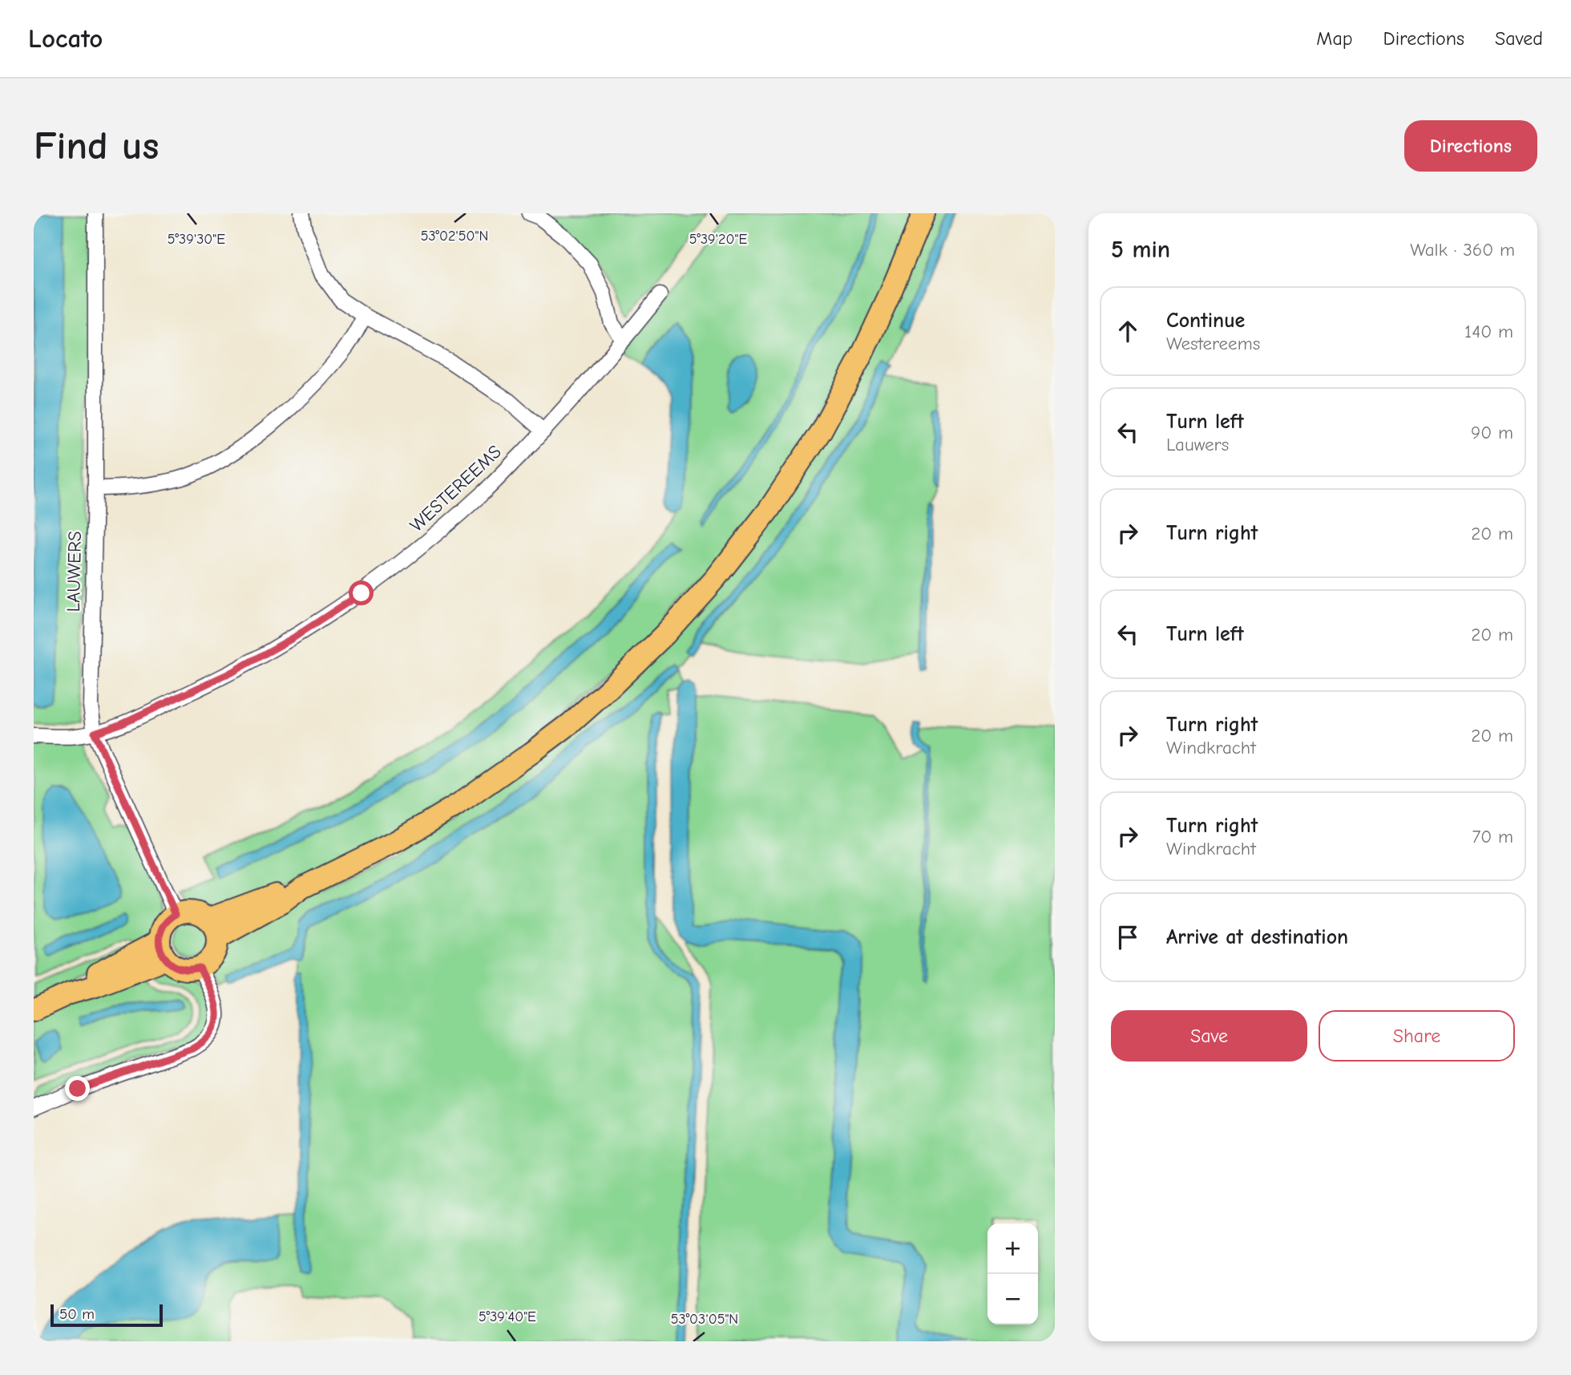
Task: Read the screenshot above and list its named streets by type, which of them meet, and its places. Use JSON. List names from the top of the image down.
{
  "streets": {
    "street": ["WESTEREEMS", "LAUWERS"]
  },
  "crossings": [
    ["WESTEREEMS", "LAUWERS"]
  ],
  "scale_bar": "50 m",
  "page": {
    "header": "Locato",
    "nav": ["Map", "Directions", "Saved"],
    "buttons": [
      "Directions",
      ["Save", "Share"]
    ],
    "title": "Find us",
    "heading": ["5 min", "Walk · 360 m"],
    "list": [
      ["Continue", "Westereems", "140 m"],
      ["Turn left", "Lauwers", "90 m"],
      ["Turn right", "20 m"],
      ["Turn left", "20 m"],
      ["Turn right", "Windkracht", "20 m"],
      ["Turn right", "Windkracht", "70 m"],
      "Arrive at destination"
    ],
    "map_buttons": ["+", "−"],
    "scale": "50 m"
  },
  "coordinates": [
    "53°02'50\"N",
    "5°39'20\"E",
    "5°39'30\"E",
    "5°39'40\"E",
    "53°03'05\"N"
  ]
}
